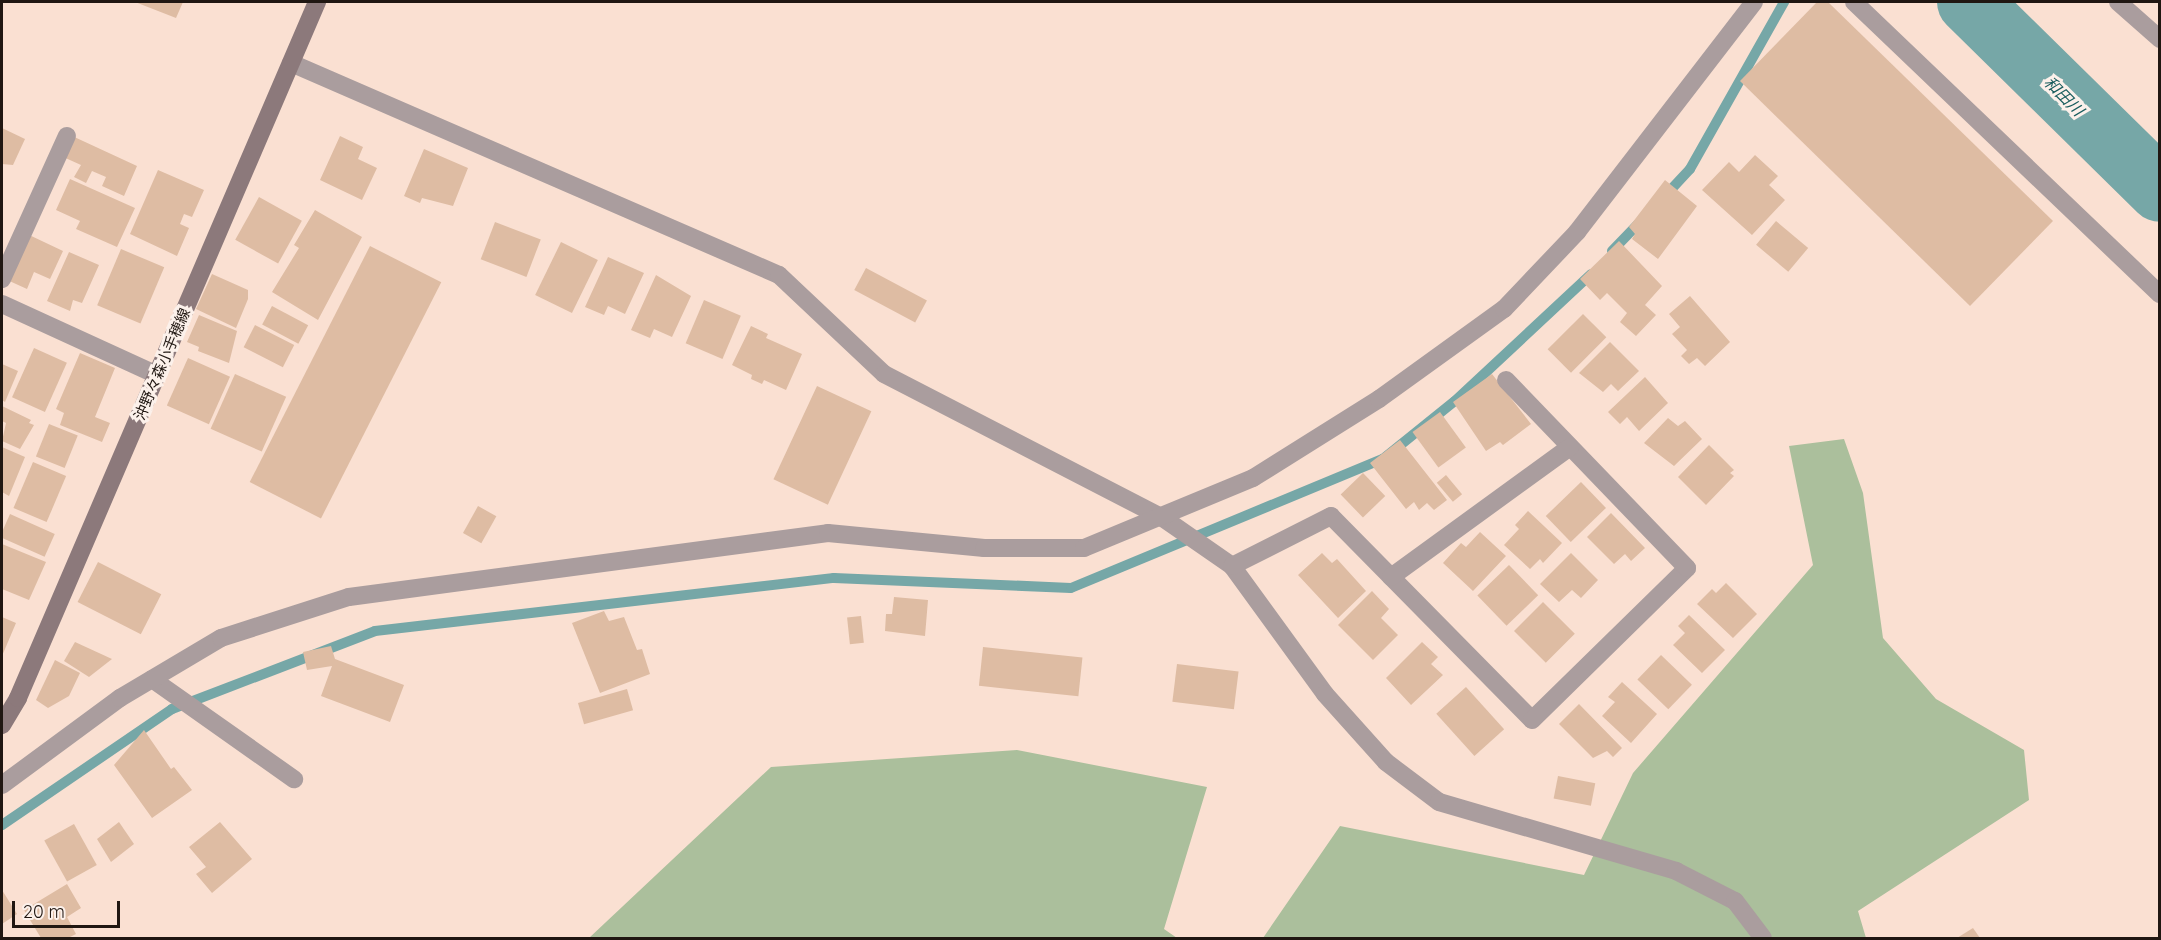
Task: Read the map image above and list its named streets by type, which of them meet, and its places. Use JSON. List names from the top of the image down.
{
  "streets": {
    "main road": ["沖野々森小手穂線"]
  },
  "water": ["和田川"],
  "scale_bar": "20 m"
}
